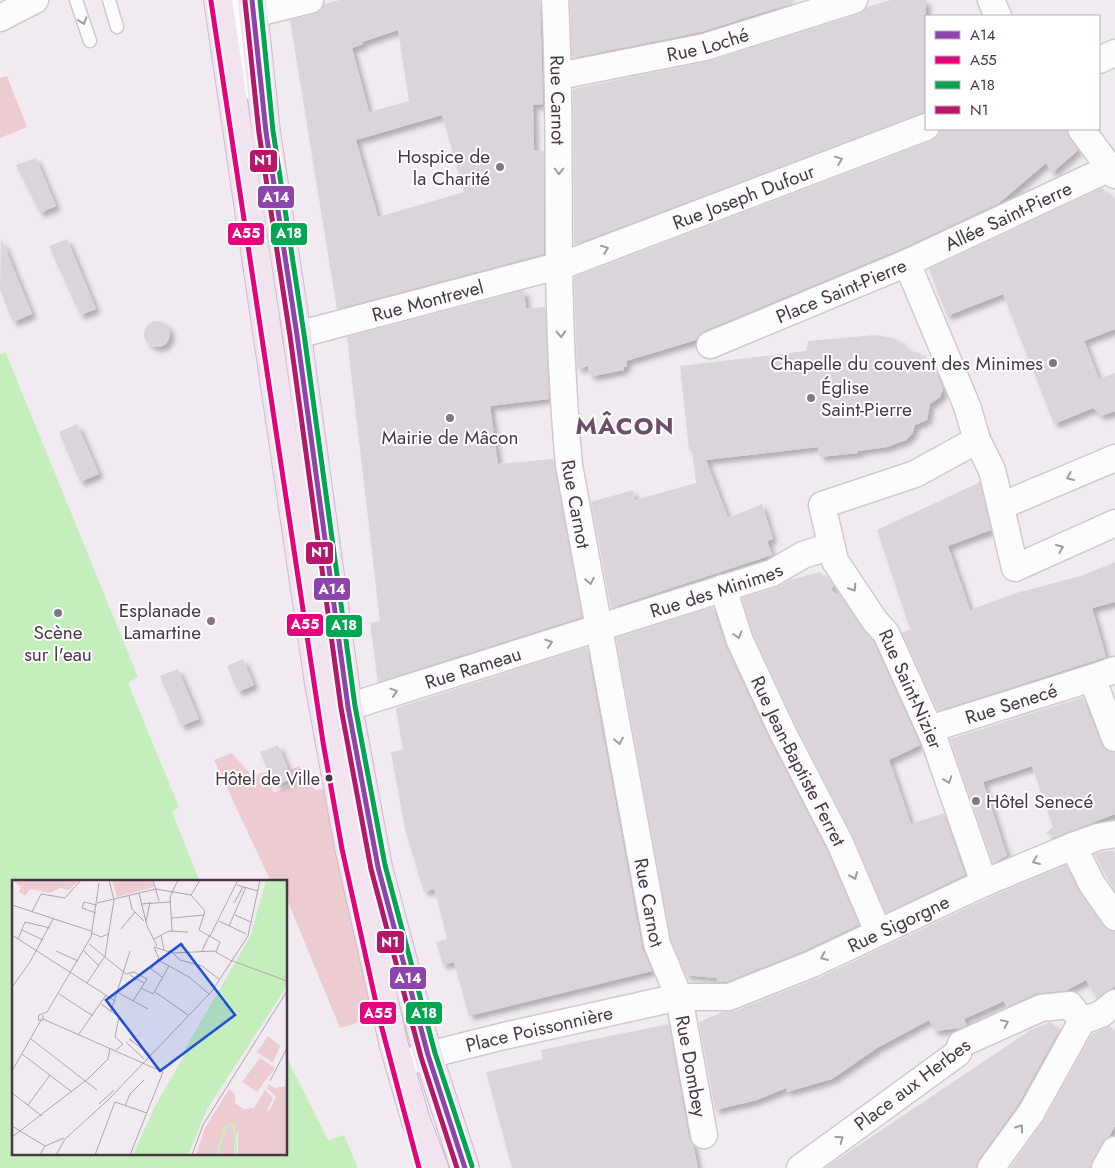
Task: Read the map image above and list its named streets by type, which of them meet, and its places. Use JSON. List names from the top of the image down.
{
  "streets": {
    "street": [
      "Rue Loché",
      "Rue Carnot",
      "Rue Joseph Dufour",
      "Allée Saint-Pierre",
      "Place Saint-Pierre",
      "Rue Montrevel",
      "Rue des Minimes",
      "Rue Rameau",
      "Rue Saint-Nizier",
      "Rue Senecé",
      "Rue Jean-Baptiste Ferret",
      "Rue Sigorgne",
      "Place Poissonnière",
      "Rue Dombey",
      "Place aux Herbes"
    ]
  },
  "crossings": [
    ["Rue Loché", "Rue Carnot"],
    ["Rue Carnot", "Rue Joseph Dufour"],
    ["Rue Carnot", "Rue Montrevel"],
    ["Rue Carnot", "Rue des Minimes"],
    ["Rue Carnot", "Rue Rameau"],
    ["Rue Carnot", "Rue Sigorgne"],
    ["Rue Carnot", "Place Poissonnière"],
    ["Rue Carnot", "Rue Dombey"],
    ["Rue Joseph Dufour", "Rue Montrevel"],
    ["Allée Saint-Pierre", "Place Saint-Pierre"],
    ["Place Saint-Pierre", "Rue Saint-Nizier"],
    ["Rue des Minimes", "Rue Rameau"],
    ["Rue des Minimes", "Rue Saint-Nizier"],
    ["Rue des Minimes", "Rue Jean-Baptiste Ferret"],
    ["Rue Saint-Nizier", "Rue Senecé"],
    ["Rue Saint-Nizier", "Rue Sigorgne"],
    ["Rue Jean-Baptiste Ferret", "Rue Sigorgne"],
    ["Rue Sigorgne", "Place Poissonnière"],
    ["Rue Sigorgne", "Rue Dombey"],
    ["Place Poissonnière", "Rue Dombey"]
  ],
  "one_way": [
    "Rue Carnot",
    "Rue Joseph Dufour",
    "Rue Rameau",
    "Rue Saint-Nizier",
    "Rue Jean-Baptiste Ferret",
    "Rue Sigorgne",
    "Place aux Herbes"
  ],
  "districts": ["MÂCON"],
  "places": [
    "Hospice de la Charité",
    "Chapelle du couvent des Minimes",
    "Église Saint-Pierre",
    "Mairie de Mâcon",
    "Scène sur l'eau",
    "Esplanade Lamartine",
    "Hôtel de Ville",
    "Hôtel Senecé"
  ],
  "lines": [
    "transit line A14",
    "transit line A18",
    "transit line A55",
    "transit line N1"
  ],
  "legend": [
    "A14",
    "A55",
    "A18",
    "N1"
  ]
}
